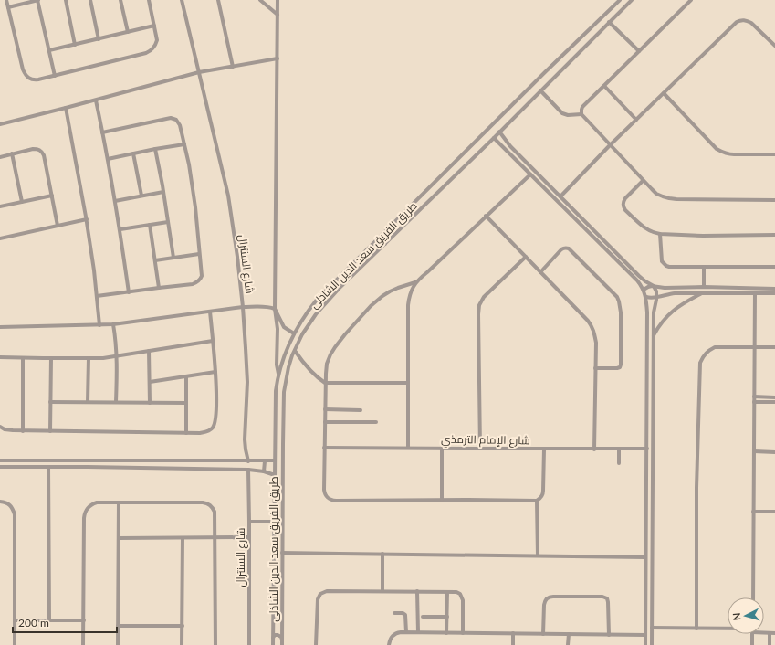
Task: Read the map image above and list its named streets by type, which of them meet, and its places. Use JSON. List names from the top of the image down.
{
  "streets": {
    "street": ["طريق الفريق سعد الدين الشاذلى", "شارع السنترال", "شارع الإمام الترمذي"]
  },
  "scale_bar": "200 m",
  "north": "left"
}
